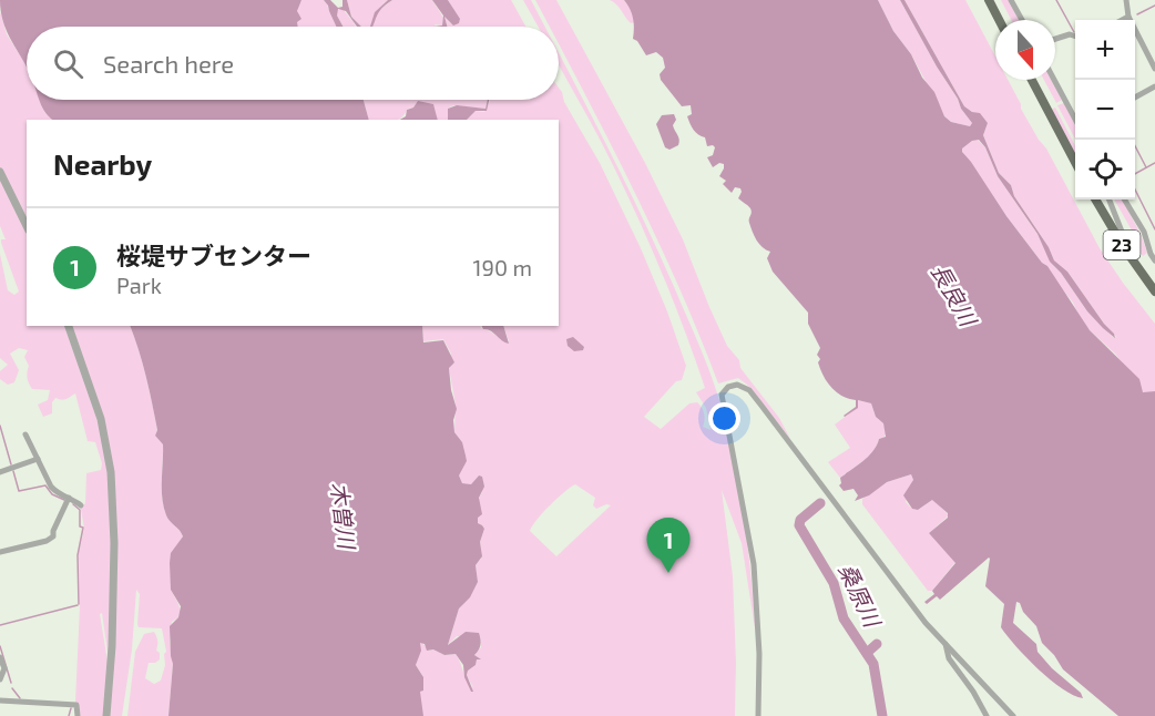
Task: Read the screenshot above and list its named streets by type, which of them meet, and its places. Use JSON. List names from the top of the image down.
{
  "streets": {
    "main road": ["23"]
  },
  "water": ["長良川", "木曽川", "桑原川"],
  "north": "bottom",
  "page": {
    "map_buttons": ["+", "−"],
    "search": "Search here",
    "heading": "Nearby",
    "list": [
      {
        "mark": "1",
        "name": "桜堤サブセンター",
        "note": "Park",
        "value": "190 m"
      }
    ],
    "pins": "1"
  }
}
